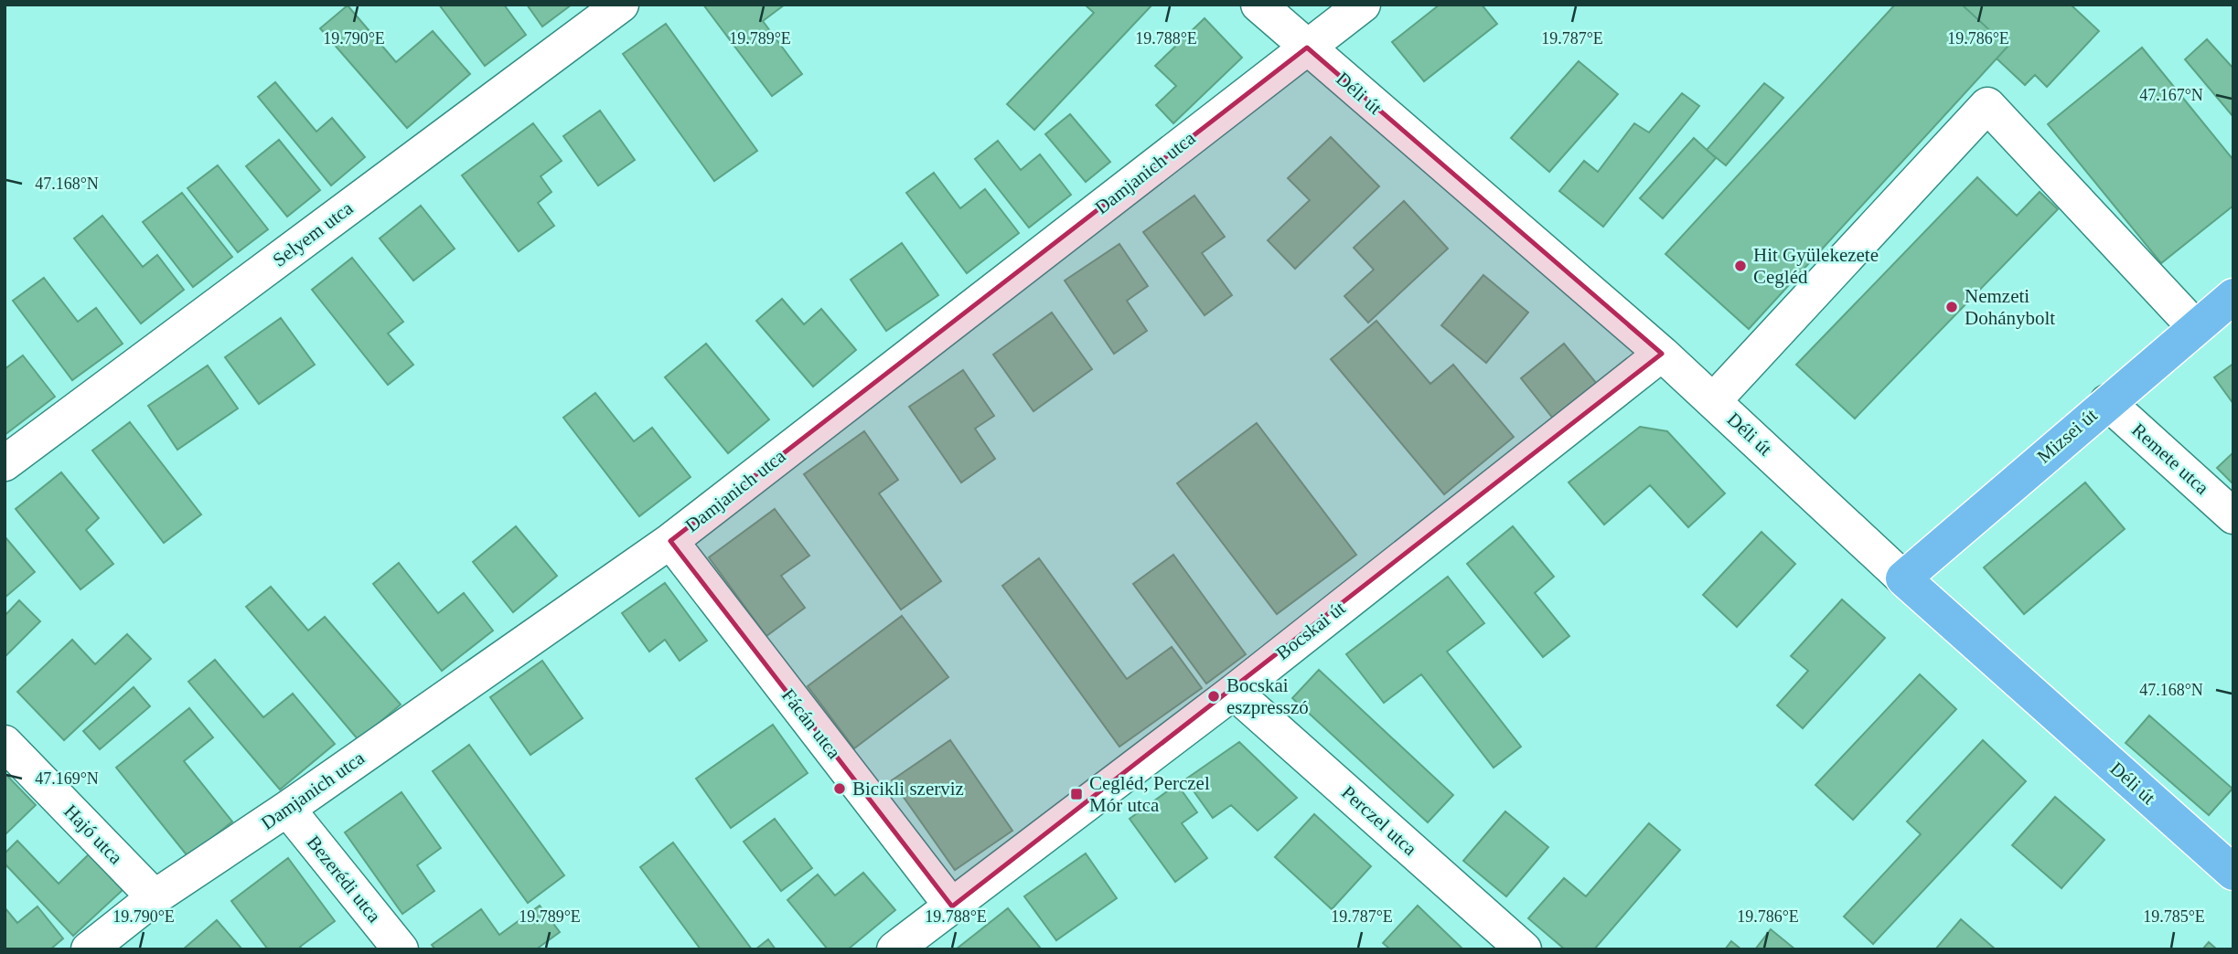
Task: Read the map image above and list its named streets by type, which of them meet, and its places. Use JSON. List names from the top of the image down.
{
  "streets": {
    "main road": ["Déli út", "Mizsei út"],
    "street": [
      "Damjanich utca",
      "Selyem utca",
      "Remete utca",
      "Bocskai út",
      "Fácán utca",
      "Perczel utca",
      "Hajó utca",
      "Bezerédi utca"
    ]
  },
  "crossings": [
    ["Déli út", "Damjanich utca"],
    ["Déli út", "Mizsei út"],
    ["Déli út", "Bocskai út"],
    ["Damjanich utca", "Fácán utca"],
    ["Damjanich utca", "Hajó utca"],
    ["Damjanich utca", "Bezerédi utca"],
    ["Mizsei út", "Remete utca"],
    ["Bocskai út", "Fácán utca"],
    ["Bocskai út", "Perczel utca"]
  ],
  "places": {
    "other": [
      "Hit Gyülekezete Cegléd",
      "Nemzeti Dohánybolt",
      "Bocskai eszpresszó",
      "Bicikli szerviz"
    ],
    "transit": ["Cegléd, Perczel Mór utca"]
  },
  "coordinates": [
    "19.790°E",
    "19.789°E",
    "19.788°E",
    "19.787°E",
    "19.786°E",
    "47.167°N",
    "47.168°N",
    "47.169°N",
    "19.785°E"
  ]
}
